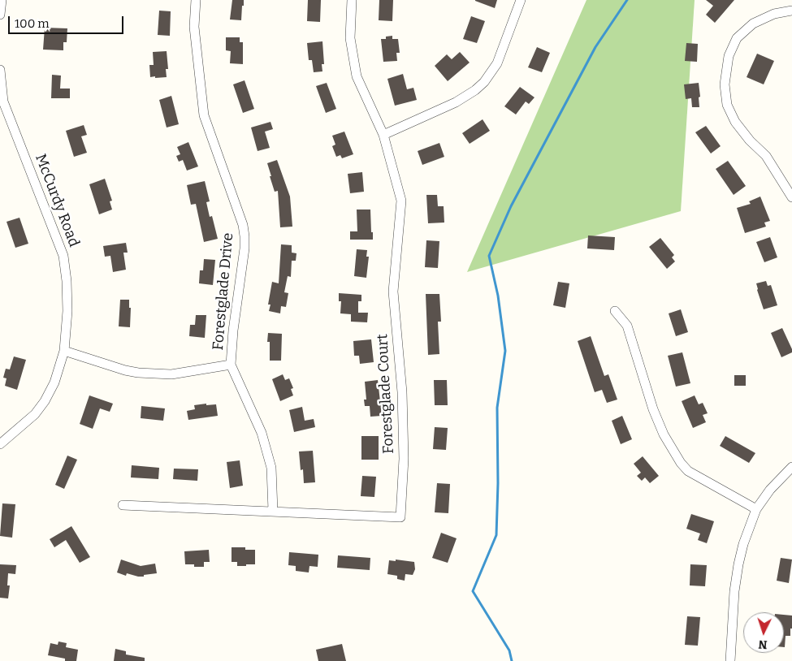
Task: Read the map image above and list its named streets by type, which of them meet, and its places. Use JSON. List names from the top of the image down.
{
  "streets": {
    "street": ["McCurdy Road", "Forestglade Drive", "Forestglade Court"]
  },
  "crossings": [
    ["Forestglade Drive", "Forestglade Court"]
  ],
  "scale_bar": "100 m",
  "north": "bottom"
}
